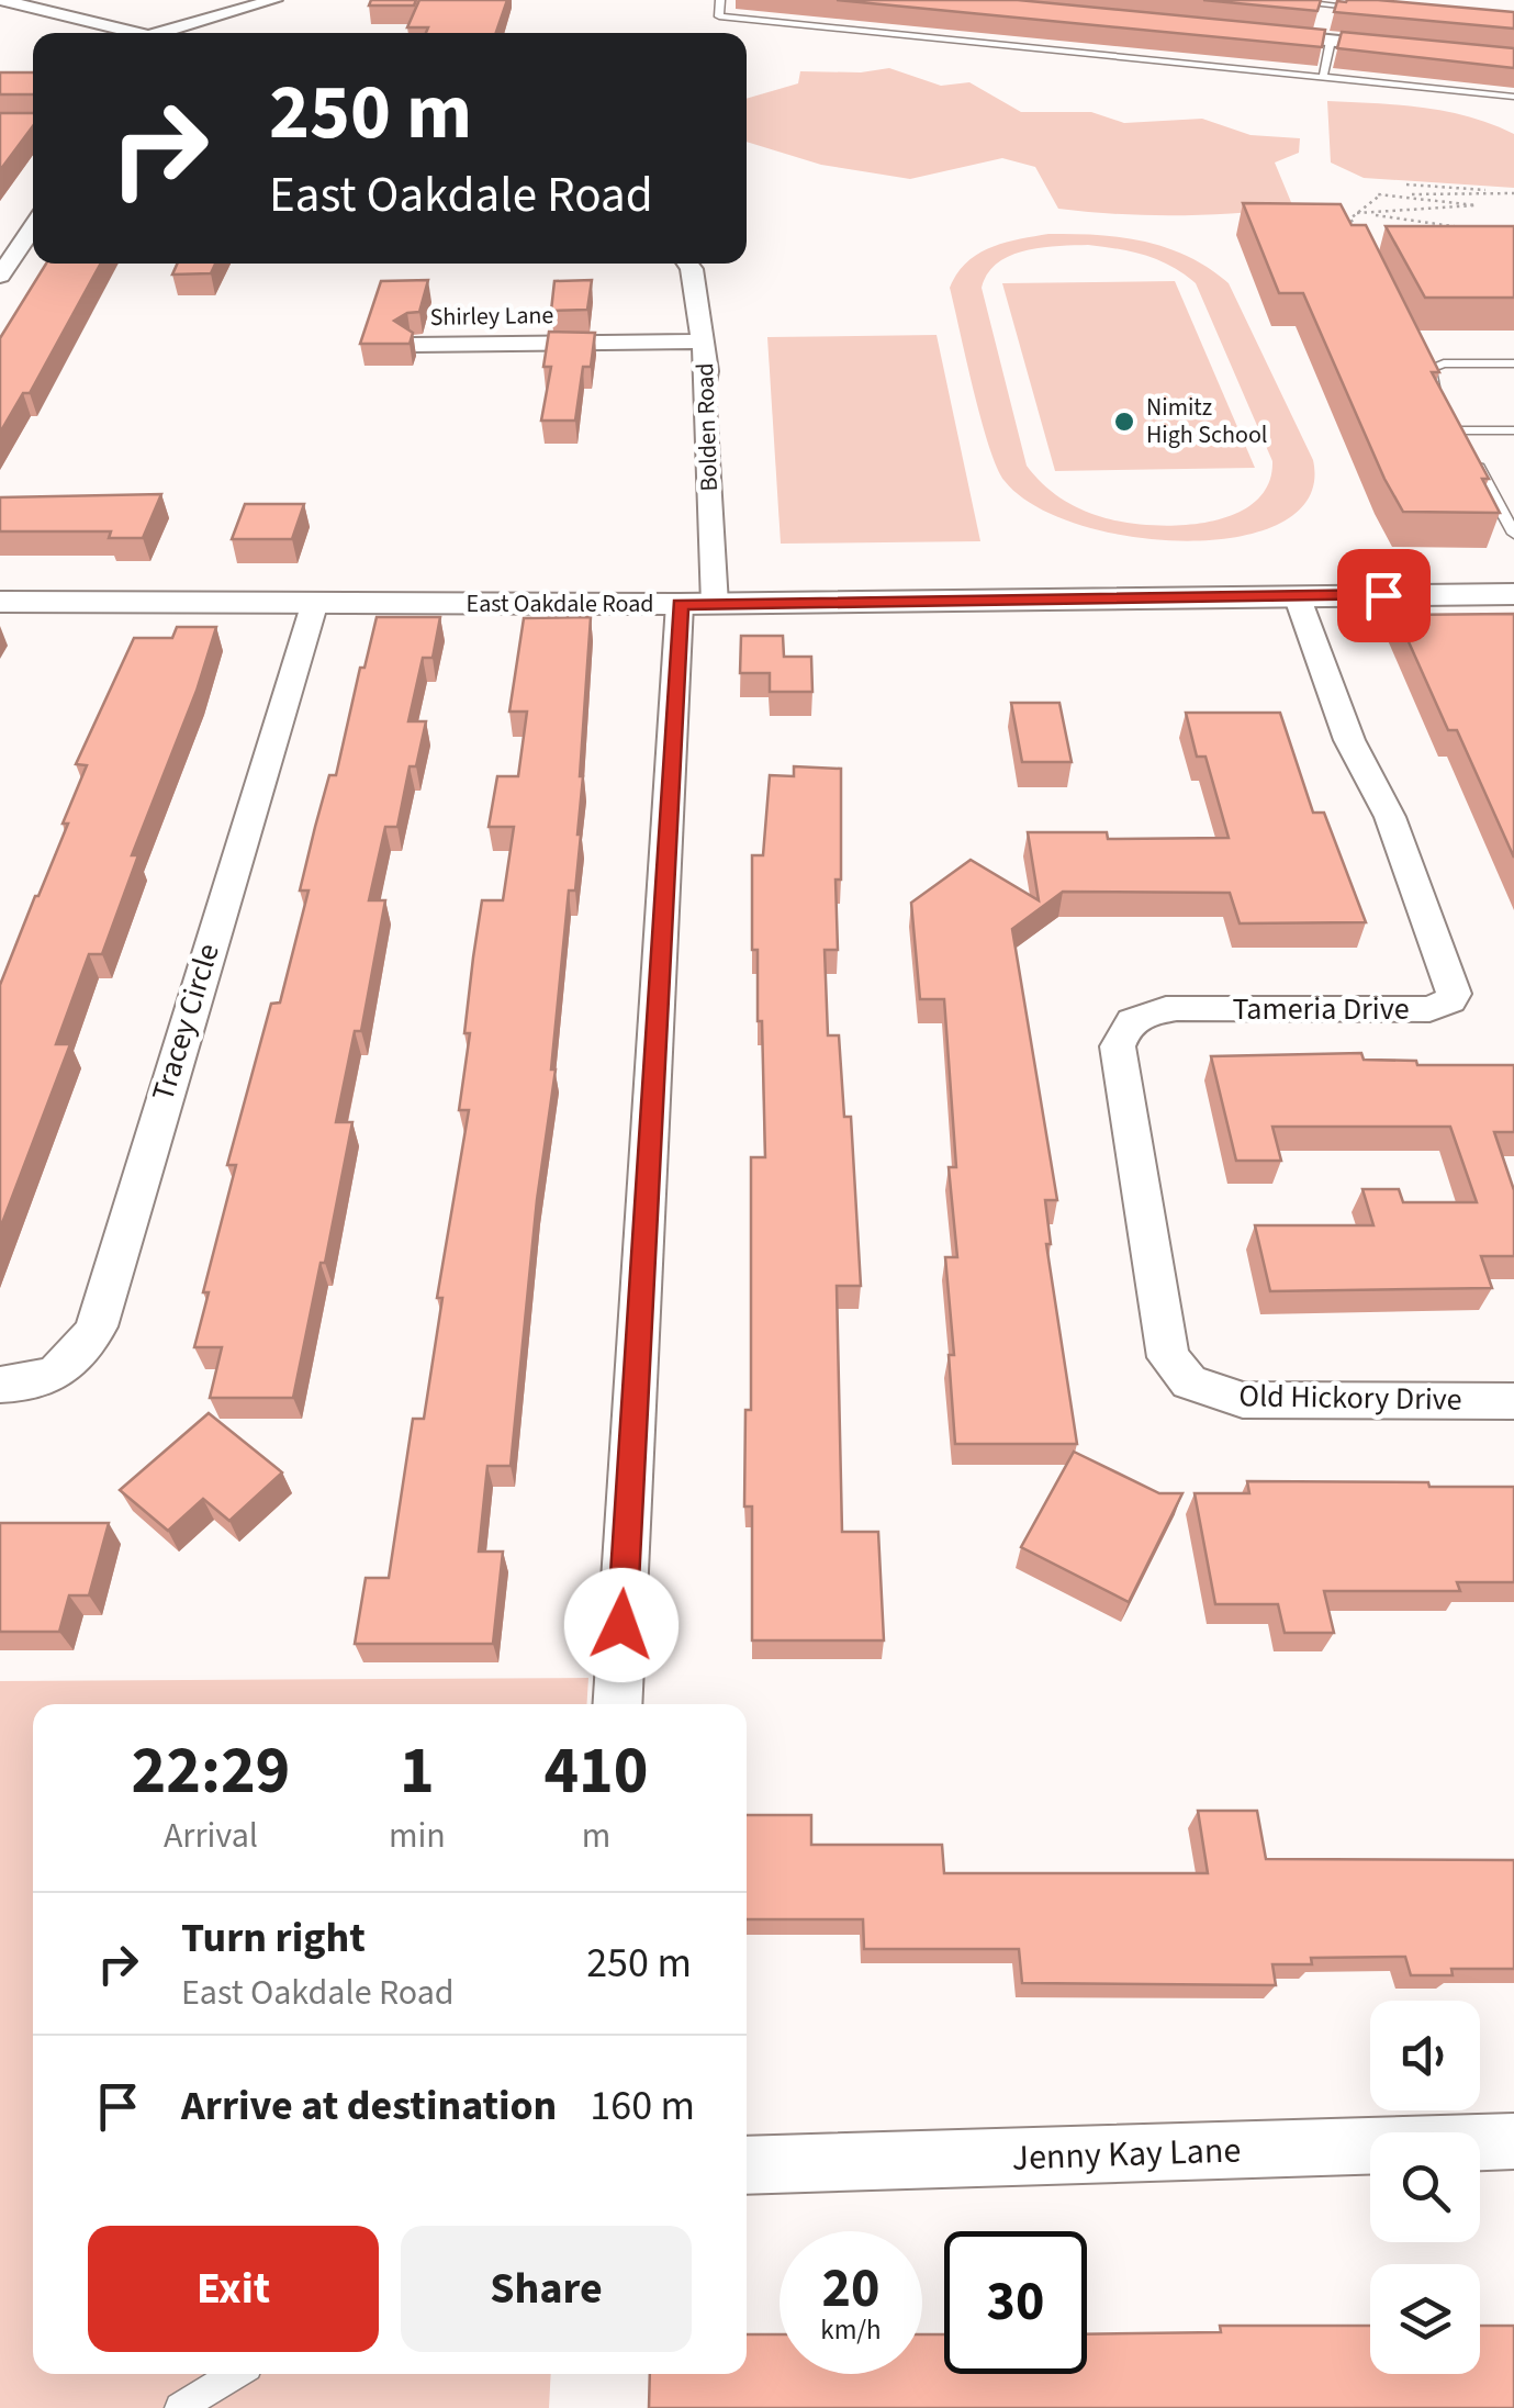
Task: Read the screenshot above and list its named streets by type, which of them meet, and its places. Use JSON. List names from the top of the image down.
{
  "streets": {
    "street": [
      "Shirley Lane",
      "Bolden Road",
      "East Oakdale Road",
      "Tameria Drive",
      "Tracey Circle",
      "Old Hickory Drive",
      "Jenny Kay Lane"
    ]
  },
  "crossings": [
    ["Shirley Lane", "Bolden Road"],
    ["Bolden Road", "East Oakdale Road"],
    ["East Oakdale Road", "Tameria Drive"],
    ["East Oakdale Road", "Tracey Circle"],
    ["Tameria Drive", "Old Hickory Drive"]
  ],
  "places": ["Nimitz High School"],
  "page": {
    "turn": ["250 m", "East Oakdale Road"],
    "eta": [
      "22:29",
      "Arrival",
      "1",
      "min",
      "410",
      "m"
    ],
    "list": [
      {
        "name": "Turn right",
        "note": "East Oakdale Road",
        "value": "250 m"
      },
      {
        "name": "Arrive at destination",
        "value": "160 m"
      }
    ],
    "buttons": ["Exit", "Share"],
    "speed": "20 km/h",
    "limit": "30"
  }
}
